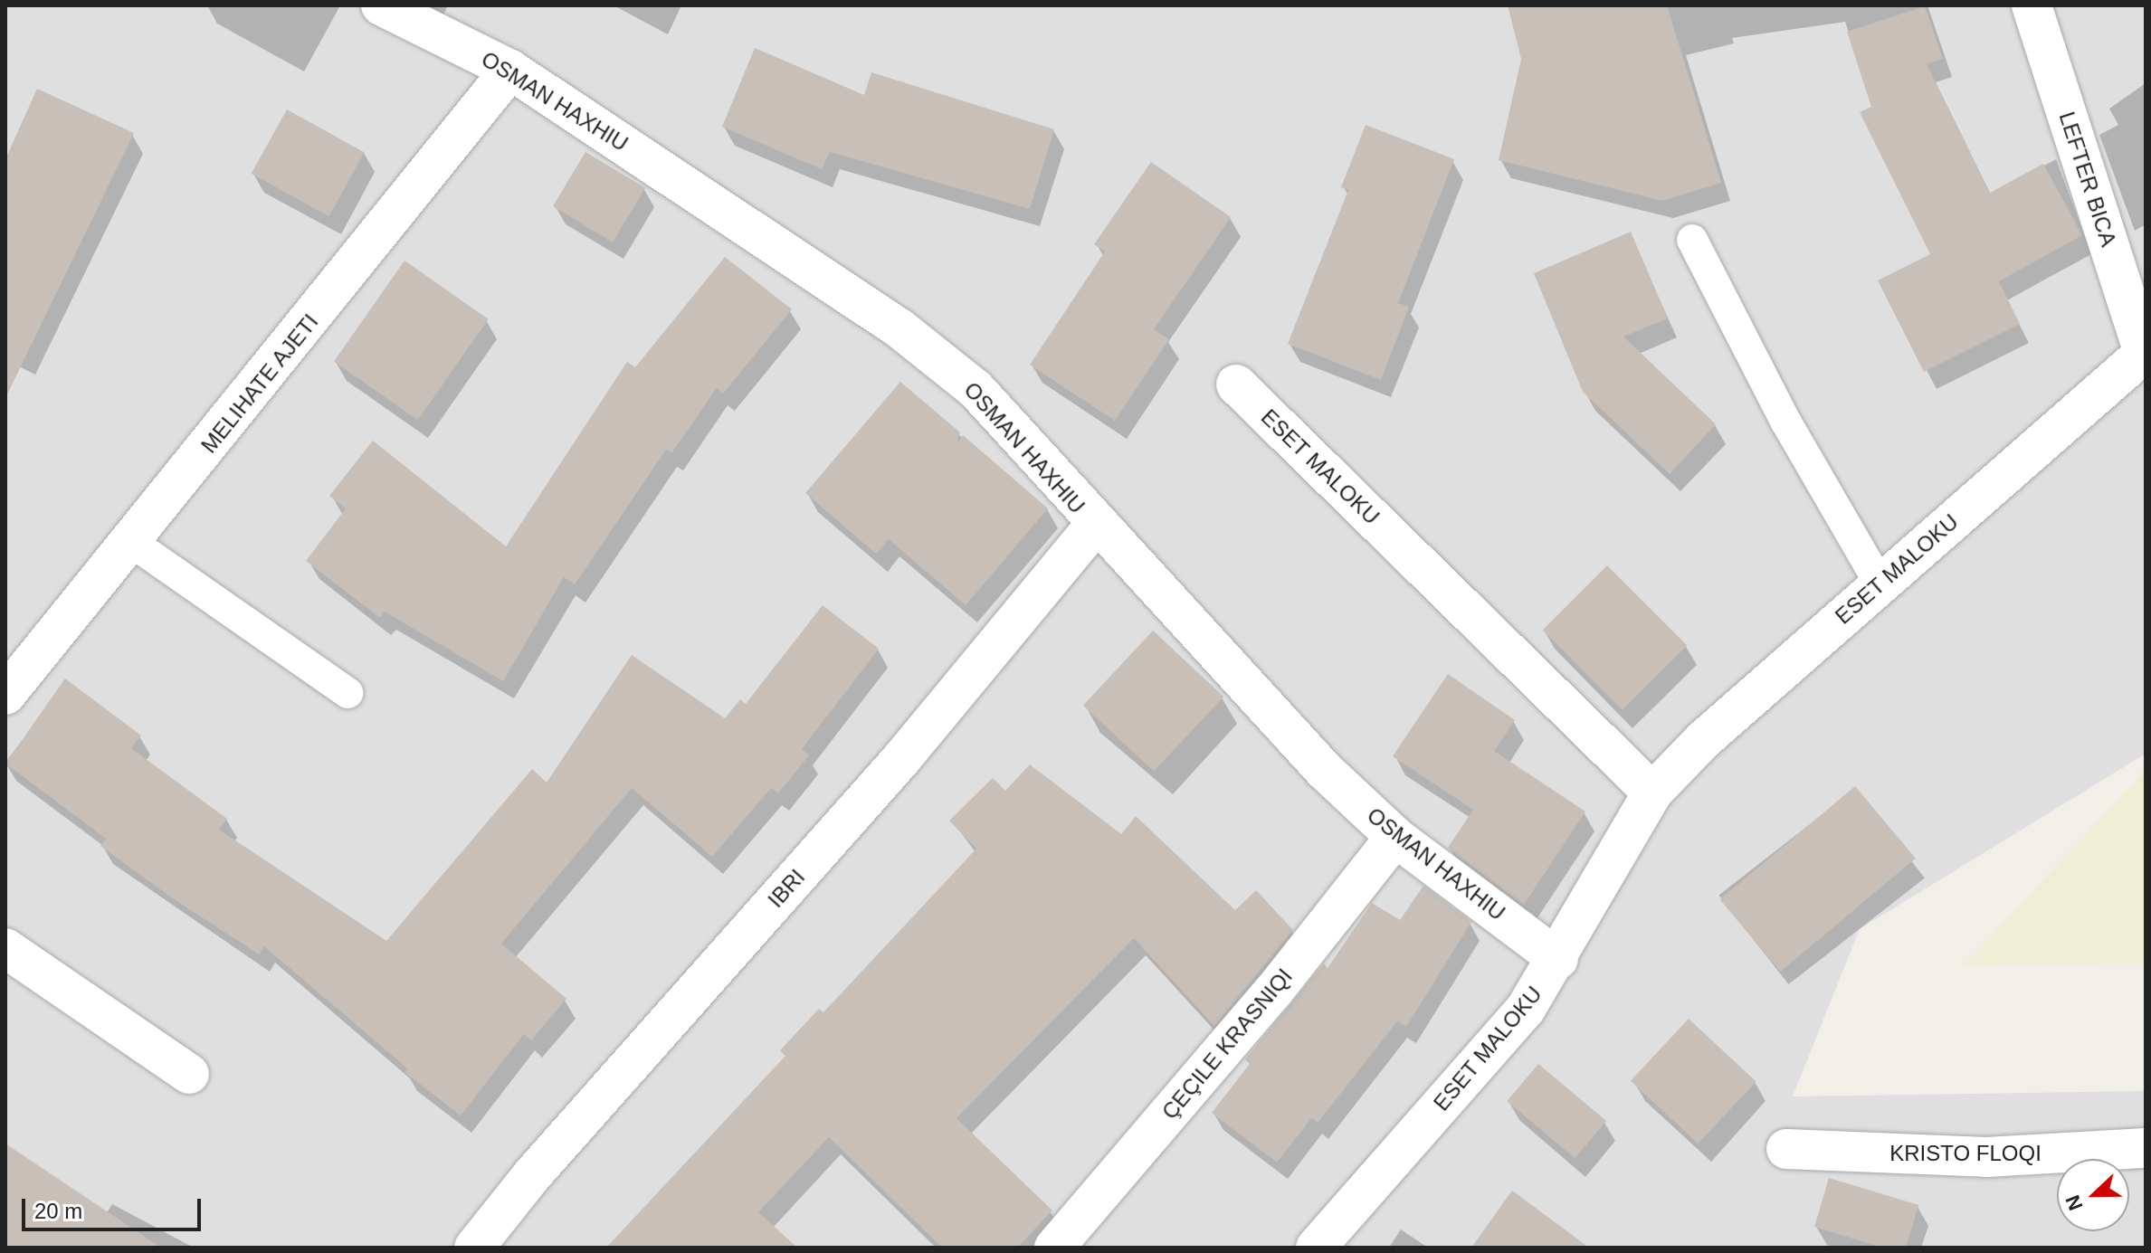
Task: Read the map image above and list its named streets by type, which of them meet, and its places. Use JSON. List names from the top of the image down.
{
  "streets": {
    "street": [
      "OSMAN HAXHIU",
      "LEFTER BICA",
      "MELIHATE AJETI",
      "ESET MALOKU",
      "IBRI",
      "ÇEÇILE KRASNIQI",
      "KRISTO FLOQI"
    ]
  },
  "crossings": [
    ["OSMAN HAXHIU", "MELIHATE AJETI"],
    ["OSMAN HAXHIU", "ESET MALOKU"],
    ["OSMAN HAXHIU", "IBRI"],
    ["OSMAN HAXHIU", "ÇEÇILE KRASNIQI"],
    ["LEFTER BICA", "ESET MALOKU"]
  ],
  "scale_bar": "20 m",
  "north": "left"
}
